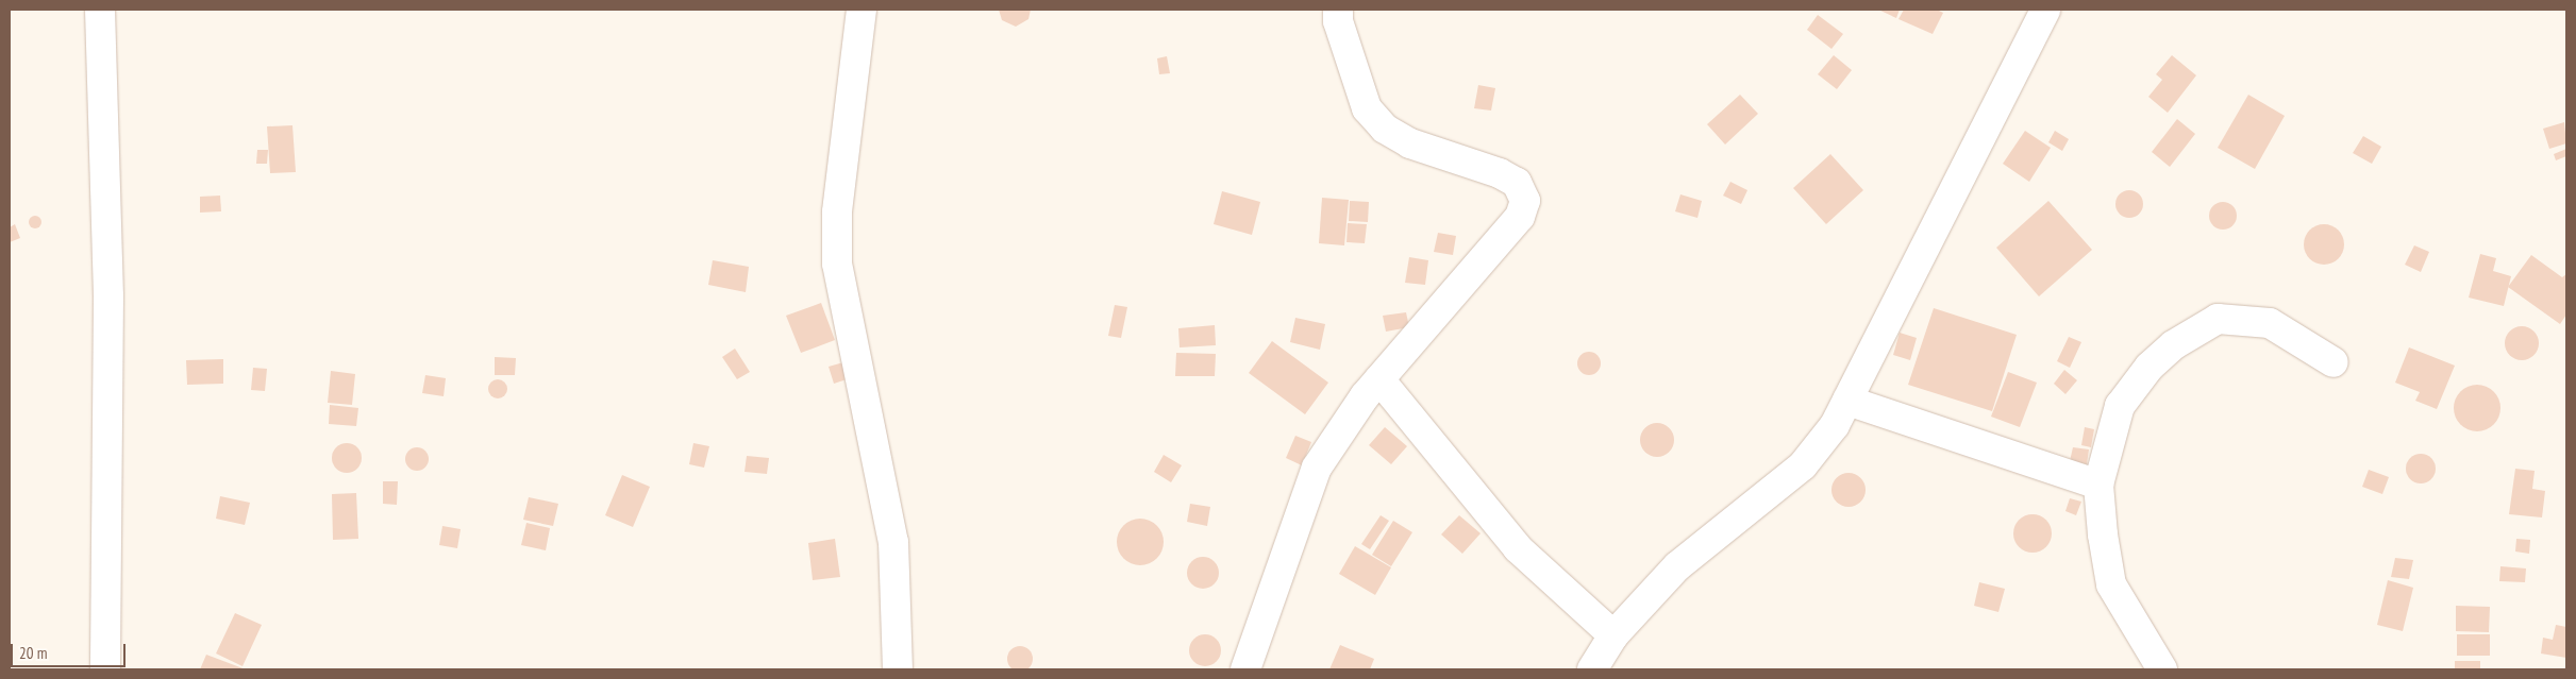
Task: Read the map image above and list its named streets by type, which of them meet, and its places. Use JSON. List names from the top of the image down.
{
  "scale_bar": "20 m"
}
